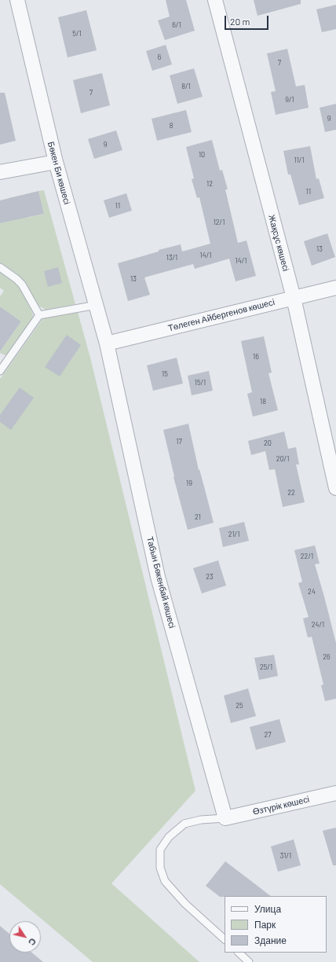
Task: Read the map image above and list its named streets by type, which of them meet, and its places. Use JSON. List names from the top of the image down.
{
  "streets": {
    "street": [
      "Бөкен Би көшесі",
      "Жақсұс көшесі",
      "Төлеген Айбергенов көшесі",
      "Табын Бөкенбай көшесі",
      "Өзтүрік көшесі"
    ]
  },
  "crossings": [
    ["Бөкен Би көшесі", "Төлеген Айбергенов көшесі"],
    ["Бөкен Би көшесі", "Табын Бөкенбай көшесі"],
    ["Жақсұс көшесі", "Төлеген Айбергенов көшесі"],
    ["Төлеген Айбергенов көшесі", "Табын Бөкенбай көшесі"],
    ["Табын Бөкенбай көшесі", "Өзтүрік көшесі"]
  ],
  "house_numbers": [
    "6/1",
    "5/1",
    "6",
    "7",
    "8/1",
    "7",
    "9/1",
    "9",
    "8",
    "9",
    "10",
    "11/1",
    "12",
    "11",
    "11",
    "12/1",
    "13",
    "14/1",
    "13/1",
    "14/1",
    "13",
    "16",
    "15",
    "15/1",
    "18",
    "17",
    "20",
    "20/1",
    "19",
    "22",
    "21",
    "21/1",
    "22/1",
    "23",
    "24",
    "24/1",
    "26",
    "25/1",
    "25",
    "27",
    "31/1"
  ],
  "legend": ["Улица", "Парк", "Здание"],
  "scale_bar": "20 m",
  "north": "bottom right"
}
